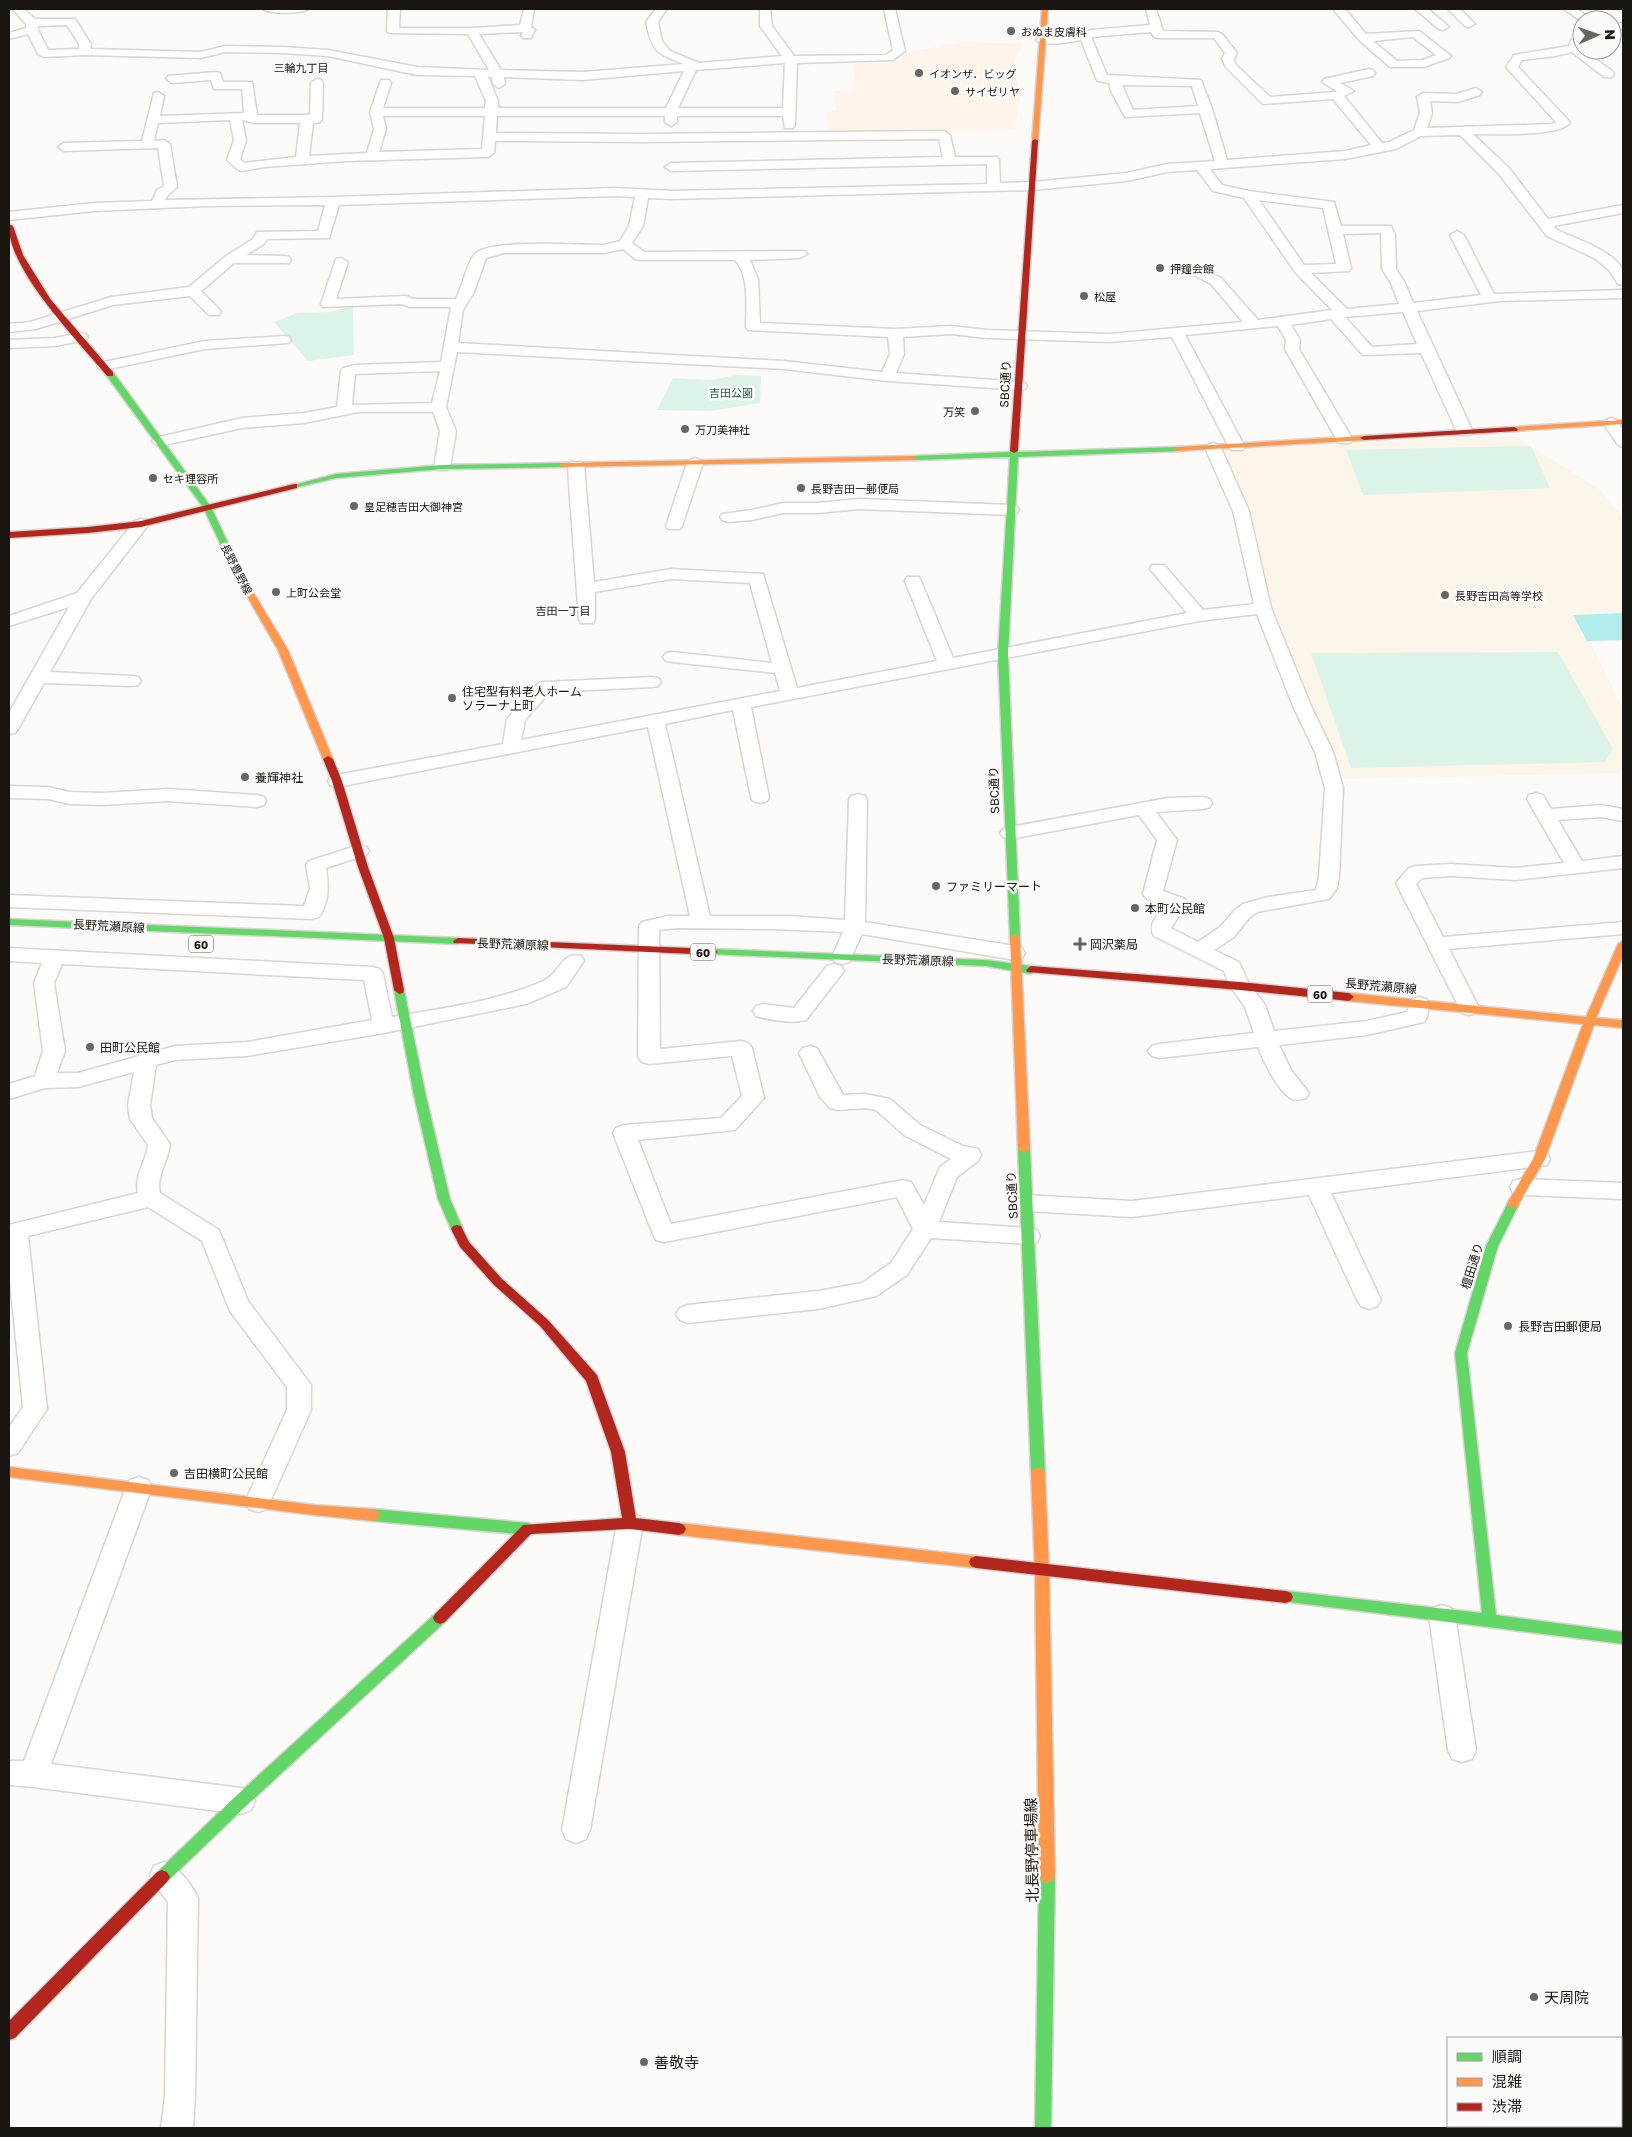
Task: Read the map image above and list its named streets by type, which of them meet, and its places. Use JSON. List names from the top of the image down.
{
  "streets": {
    "street": [
      "SBC通り",
      "長野豊野線",
      "長野荒瀬原線",
      "60",
      "檀田通り",
      "北長野停車場線"
    ]
  },
  "crossings": [
    ["SBC通り", "長野荒瀬原線"],
    ["SBC通り", "北長野停車場線"],
    ["長野豊野線", "長野荒瀬原線"],
    ["長野荒瀬原線", "檀田通り"]
  ],
  "districts": ["三輪九丁目", "吉田一丁目"],
  "parks": ["吉田公園"],
  "places": {
    "other": [
      "おぬま皮膚科",
      "イオンザ．ビッグ",
      "サイゼリヤ",
      "押鐘会館",
      "松屋",
      "万笑",
      "万刀美神社",
      "セキ理容所",
      "長野吉田一郵便局",
      "皇足穂吉田大御神宮",
      "上町公会堂",
      "長野吉田高等学校",
      "住宅型有料老人ホーム ソラーナ上町",
      "養輝神社",
      "ファミリーマート",
      "本町公民館",
      "田町公民館",
      "長野吉田郵便局",
      "吉田横町公民館",
      "天周院",
      "善敬寺"
    ],
    "health": ["岡沢薬局"]
  },
  "legend": ["順調", "混雑", "渋滞"],
  "north": "right"
}
